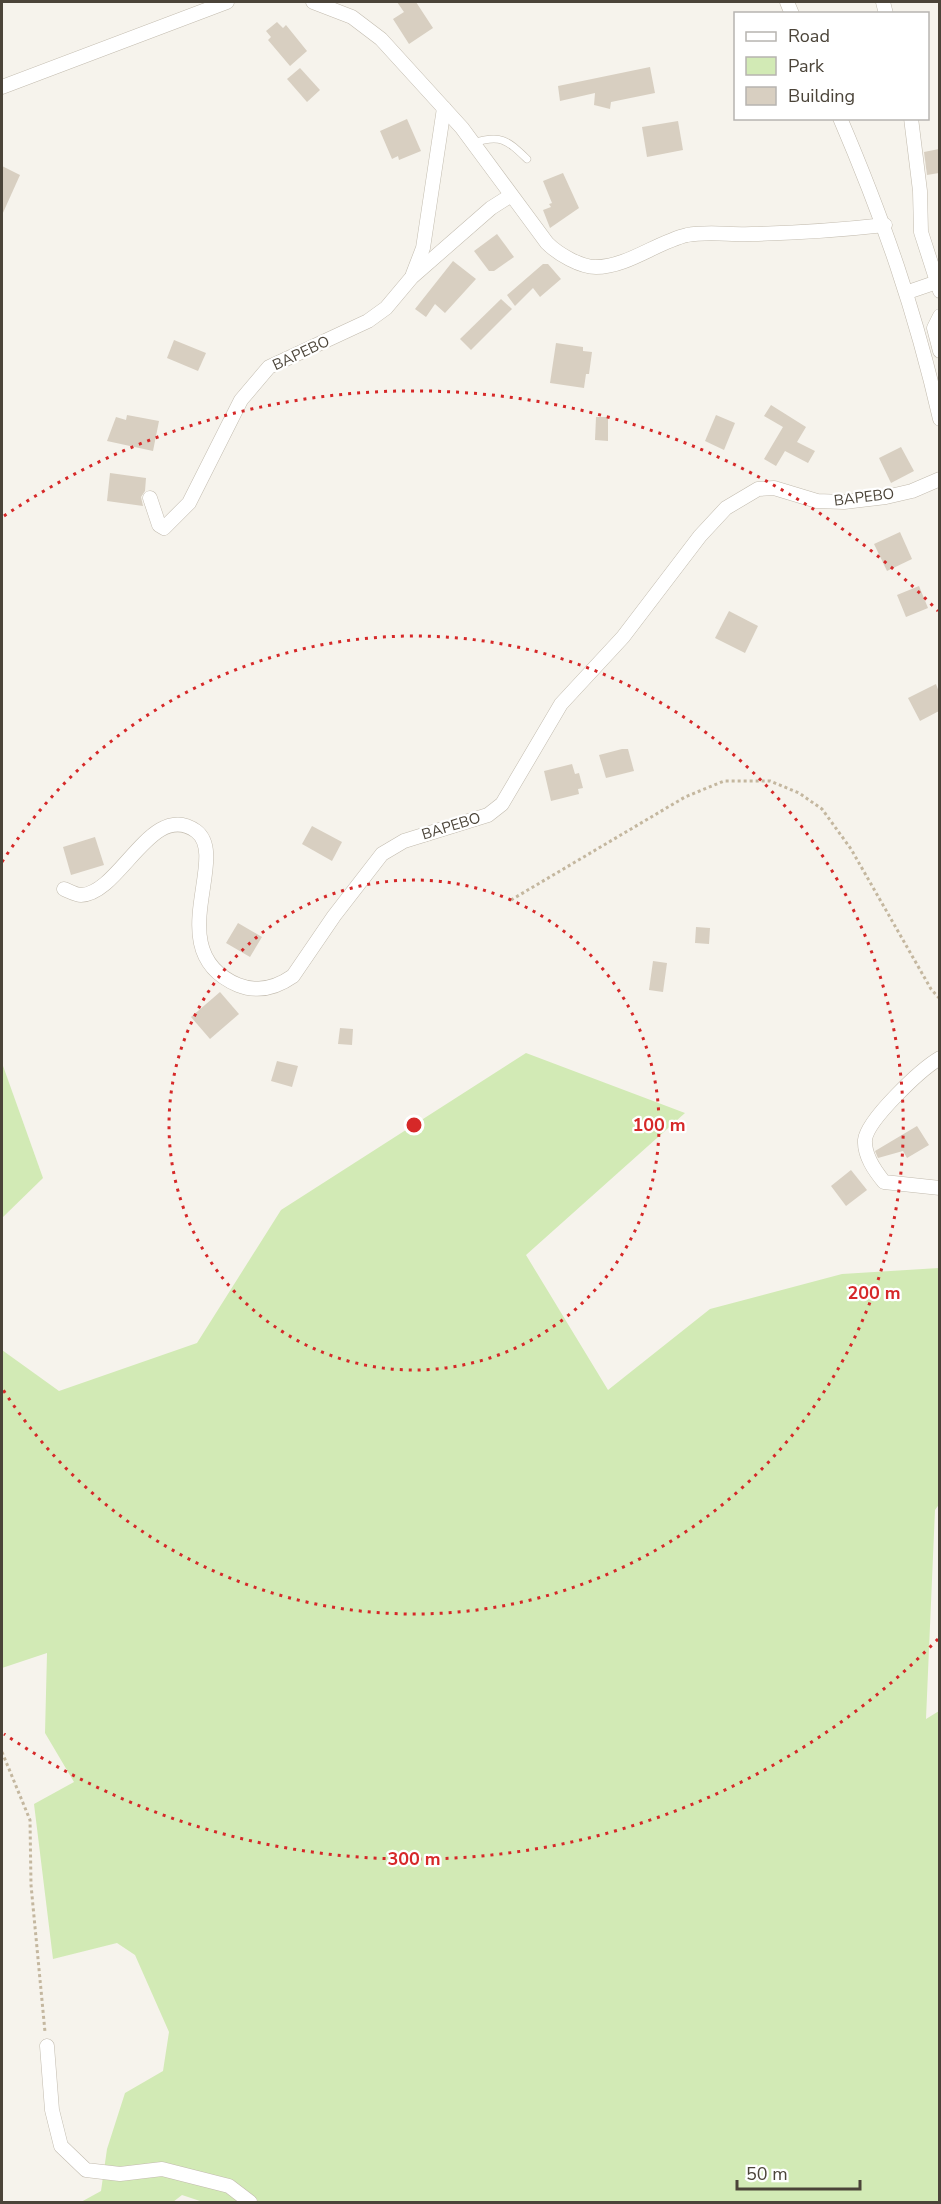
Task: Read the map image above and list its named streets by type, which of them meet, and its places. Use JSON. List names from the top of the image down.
{
  "streets": {
    "street": ["ВАРЕВО"]
  },
  "legend": ["Road", "Park", "Building"],
  "scale_bar": "50 m",
  "rings": ["100 m", "200 m", "300 m"]
}
